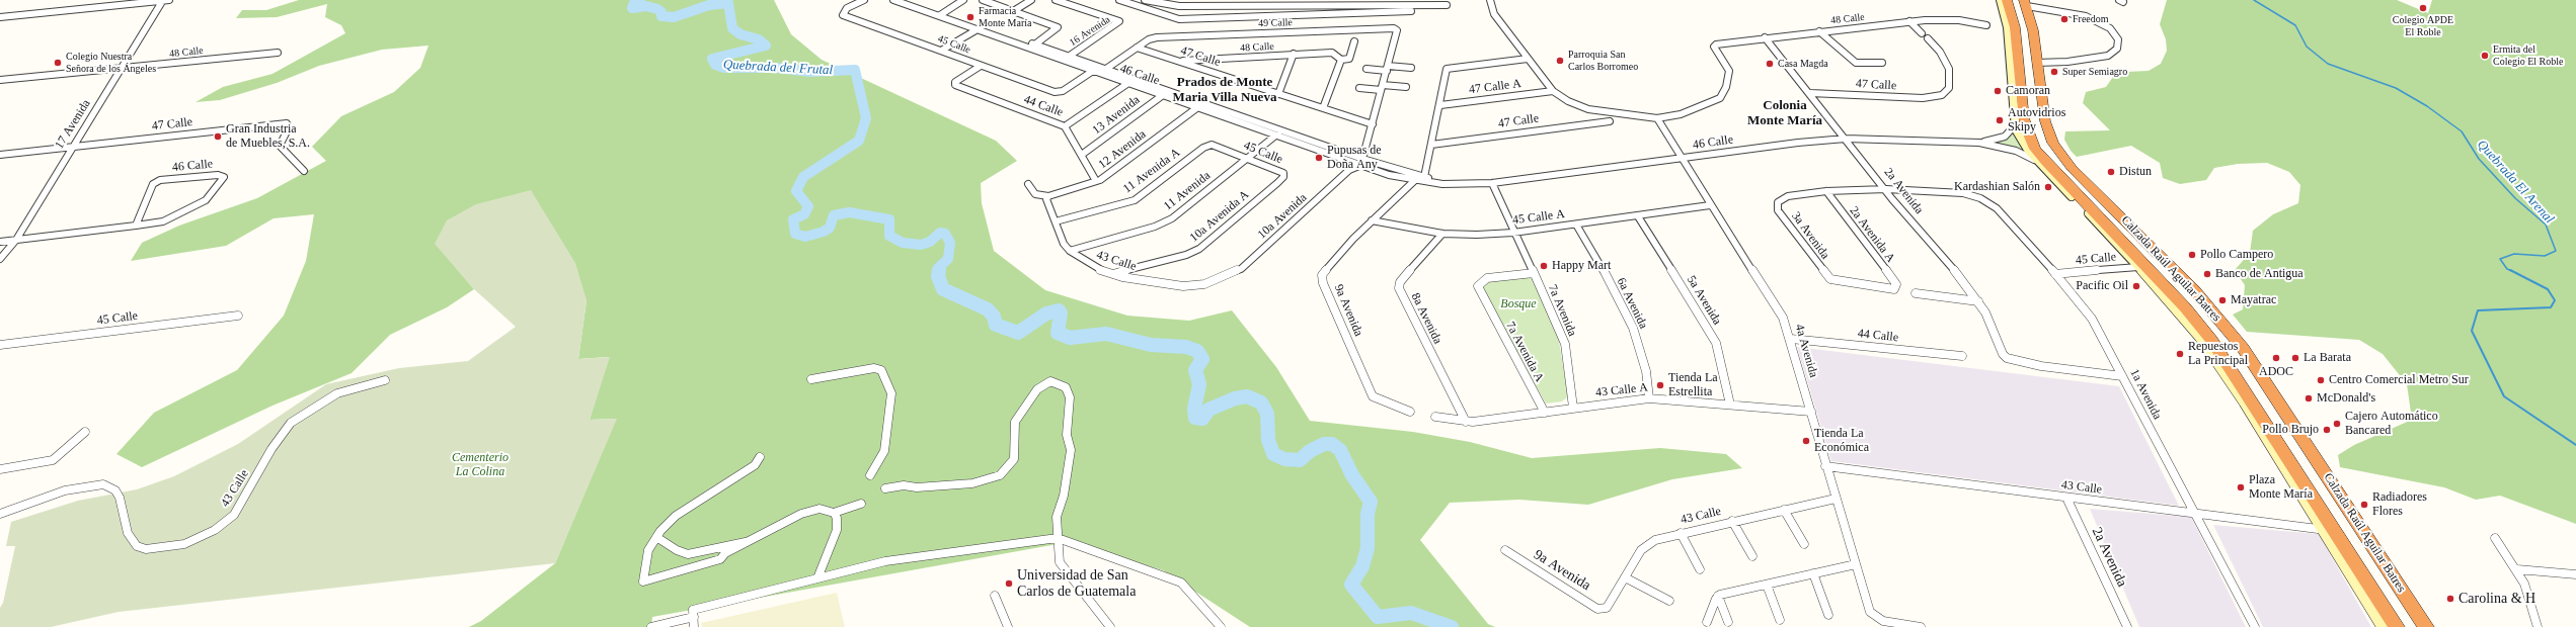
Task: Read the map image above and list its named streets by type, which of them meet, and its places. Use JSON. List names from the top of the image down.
{
  "streets": {
    "highway": ["Calzada Raúl Aguilar Batres"],
    "street": [
      "48 Calle",
      "49 Calle",
      "16 Avenida",
      "45 Calle",
      "47 Calle",
      "46 Calle",
      "47 Calle A",
      "44 Calle",
      "13 Avenida",
      "17 Avenida",
      "12 Avenida",
      "11 Avenida A",
      "11 Avenida",
      "2a Avenida",
      "10a Avenida A",
      "10a Avenida",
      "45 Calle A",
      "2a Avenida A",
      "3a Avenida",
      "43 Calle",
      "5a Avenida",
      "6a Avenida",
      "9a Avenida",
      "7a Avenida",
      "8a Avenida",
      "4a Avenida",
      "7a Avenida A",
      "43 Calle A",
      "1a Avenida"
    ]
  },
  "crossings": [
    ["48 Calle", "47 Calle"],
    ["48 Calle", "17 Avenida"],
    ["48 Calle", "2a Avenida"],
    ["48 Calle", "4a Avenida"],
    ["49 Calle", "47 Calle"],
    ["16 Avenida", "46 Calle"],
    ["45 Calle", "46 Calle"],
    ["45 Calle", "44 Calle"],
    ["45 Calle", "11 Avenida A"],
    ["45 Calle", "11 Avenida"],
    ["45 Calle", "10a Avenida A"],
    ["45 Calle", "1a Avenida"],
    ["47 Calle", "17 Avenida"],
    ["47 Calle", "2a Avenida"],
    ["46 Calle", "13 Avenida"],
    ["46 Calle", "17 Avenida"],
    ["46 Calle", "12 Avenida"],
    ["46 Calle", "11 Avenida"],
    ["46 Calle", "2a Avenida"],
    ["46 Calle", "10a Avenida"],
    ["46 Calle", "Calzada Raúl Aguilar Batres"],
    ["46 Calle", "9a Avenida"],
    ["46 Calle", "7a Avenida"],
    ["46 Calle", "4a Avenida"],
    ["44 Calle", "13 Avenida"],
    ["44 Calle", "12 Avenida"],
    ["44 Calle", "4a Avenida"],
    ["12 Avenida", "43 Calle"],
    ["11 Avenida A", "43 Calle"],
    ["11 Avenida", "43 Calle"],
    ["2a Avenida", "43 Calle"],
    ["2a Avenida", "1a Avenida"],
    ["10a Avenida A", "43 Calle"],
    ["10a Avenida", "43 Calle"],
    ["45 Calle A", "5a Avenida"],
    ["45 Calle A", "6a Avenida"],
    ["45 Calle A", "9a Avenida"],
    ["45 Calle A", "7a Avenida"],
    ["45 Calle A", "8a Avenida"],
    ["45 Calle A", "4a Avenida"],
    ["2a Avenida A", "3a Avenida"],
    ["43 Calle", "Calzada Raúl Aguilar Batres"],
    ["43 Calle", "9a Avenida"],
    ["43 Calle", "4a Avenida"],
    ["43 Calle", "1a Avenida"],
    ["5a Avenida", "43 Calle A"],
    ["6a Avenida", "43 Calle A"],
    ["7a Avenida", "7a Avenida A"],
    ["7a Avenida", "43 Calle A"],
    ["8a Avenida", "43 Calle A"],
    ["4a Avenida", "43 Calle A"],
    ["7a Avenida A", "43 Calle A"]
  ],
  "districts": ["Prados de Monte Maria Villa Nueva", "Colonia Monte María"],
  "water": ["Quebrada del Frutal", "Quebrada El Arenal"],
  "parks": ["Bosque", "Cementerio La Colina"],
  "places": [
    "Colegio APDE El Roble",
    "Farmacia Monte María",
    "Freedom",
    "Ermita del Colegio El Roble",
    "Parroquia San Carlos Borromeo",
    "Colegio Nuestra Señora de los Ángeles",
    "Casa Magda",
    "Super Semiagro",
    "Camoran",
    "Autovidrios Skipy",
    "Gran Industria de Muebles, S.A.",
    "Pupusas de Doña Any",
    "Distun",
    "Kardashian Salón",
    "Pollo Campero",
    "Happy Mart",
    "Banco de Antigua",
    "Pacific Oil",
    "Mayatrac",
    "Repuestos La Principal",
    "ADOC",
    "La Barata",
    "Centro Comercial Metro Sur",
    "Tienda La Estrellita",
    "McDonald's",
    "Cajero Automático Bancared",
    "Pollo Brujo",
    "Tienda La Económica",
    "Plaza Monte María",
    "Radiadores Flores",
    "Universidad de San Carlos de Guatemala",
    "Carolina & H"
  ]
}
